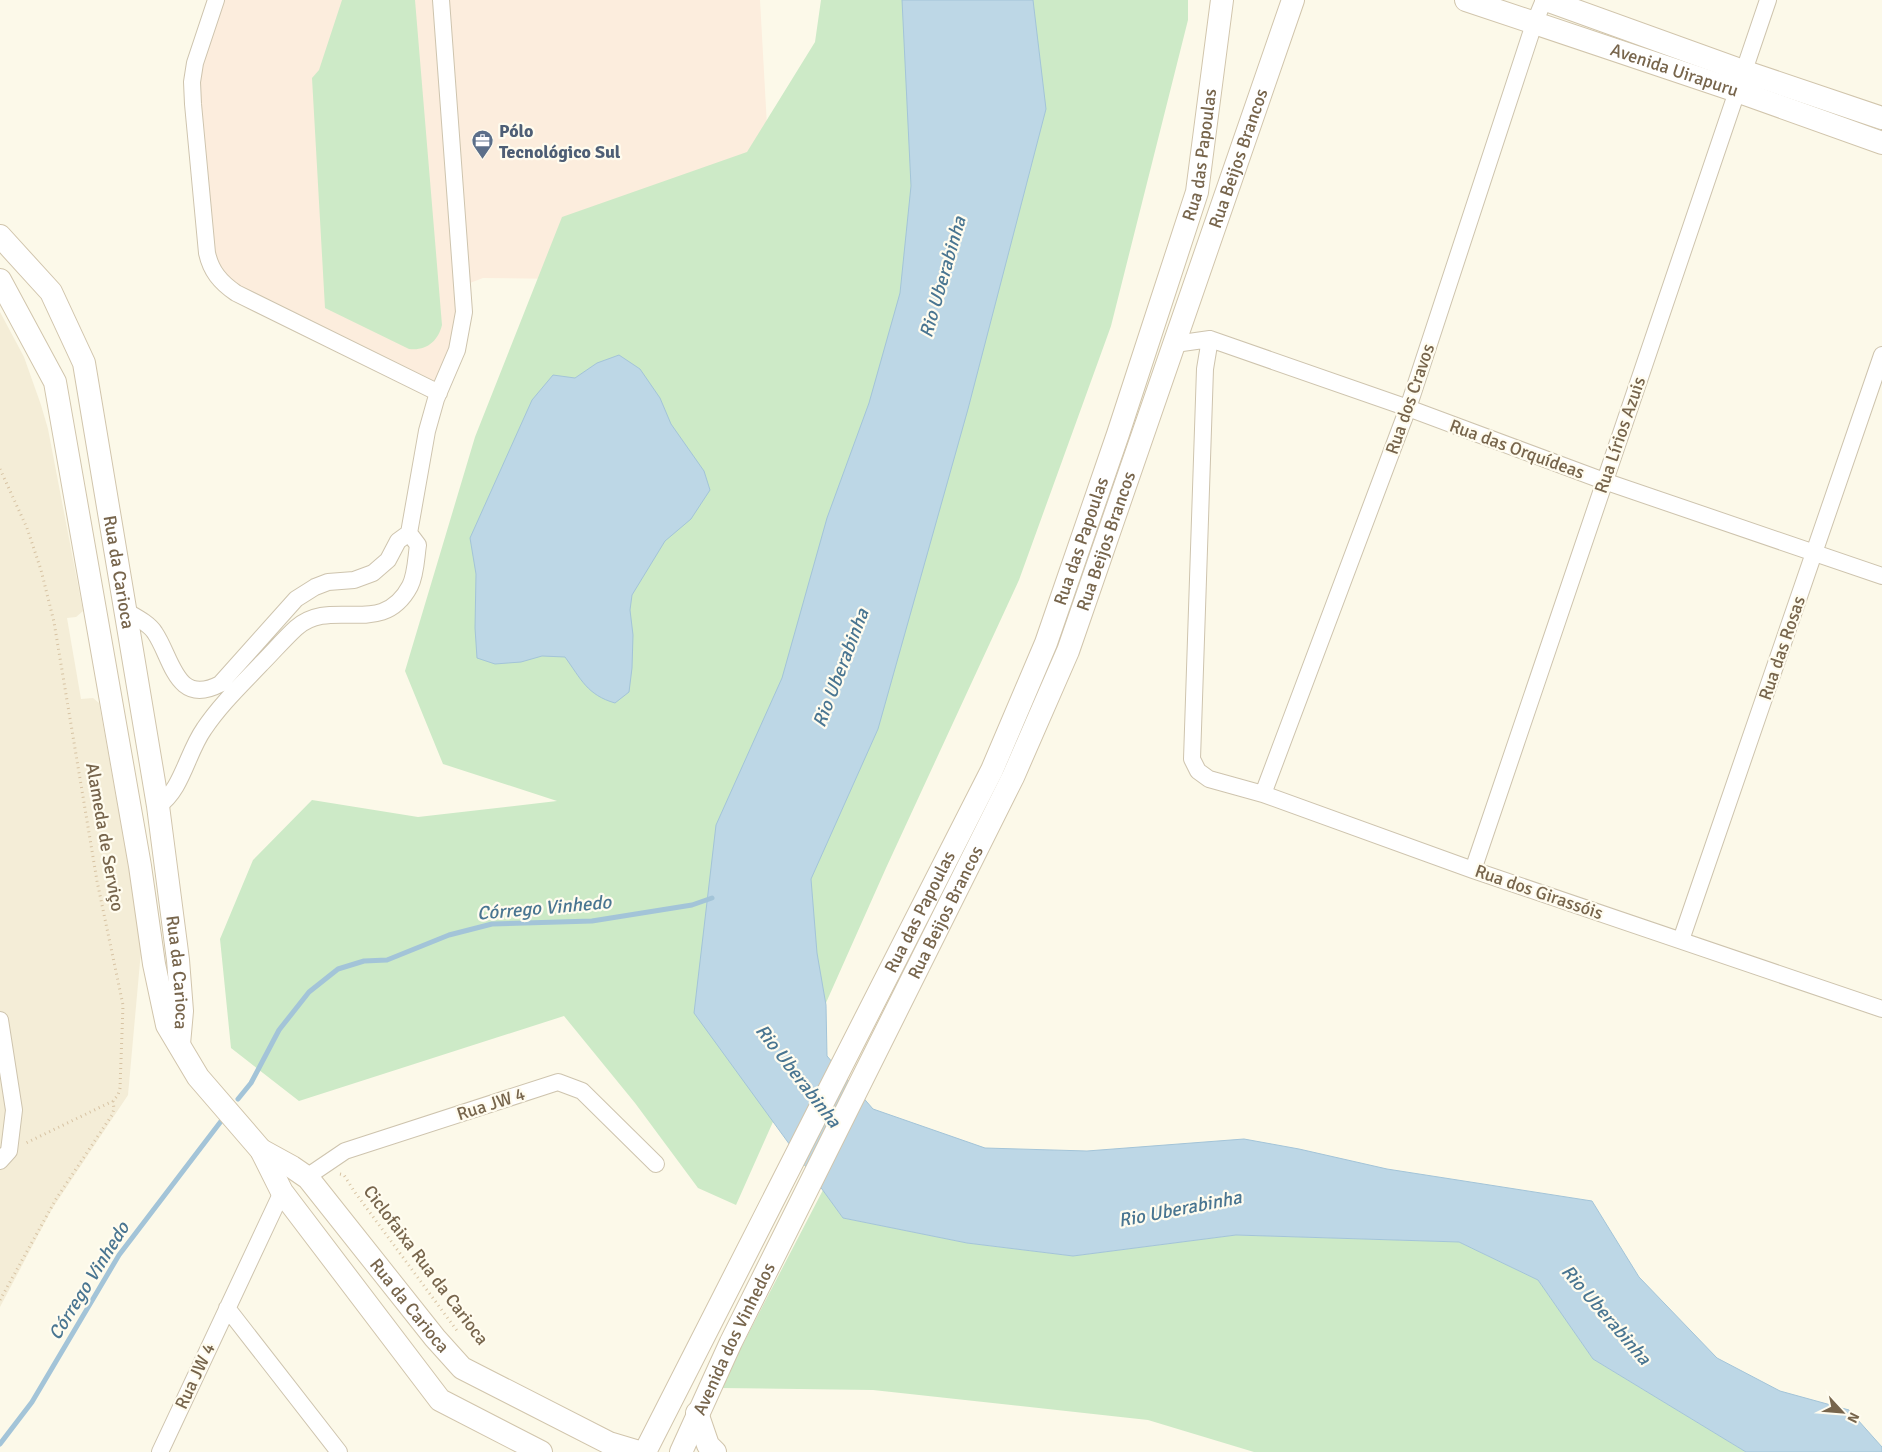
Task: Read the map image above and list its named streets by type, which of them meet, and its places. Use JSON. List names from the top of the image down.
{
  "streets": {
    "main road": [
      "Avenida Uirapuru",
      "Rua das Papoulas",
      "Rua Beijos Brancos",
      "Rua da Carioca",
      "Avenida dos Vinhedos"
    ],
    "street": [
      "Rua dos Cravos",
      "Rua Lírios Azuis",
      "Rua das Orquídeas",
      "Rua das Rosas",
      "Rua dos Girassóis",
      "Rua JW 4"
    ],
    "path": ["Alameda de Serviço", "Ciclofaixa Rua da Carioca"]
  },
  "crossings": [
    ["Avenida Uirapuru", "Rua dos Cravos"],
    ["Avenida Uirapuru", "Rua Lírios Azuis"],
    ["Rua das Papoulas", "Avenida dos Vinhedos"],
    ["Rua Beijos Brancos", "Rua das Orquídeas"],
    ["Rua Beijos Brancos", "Avenida dos Vinhedos"],
    ["Rua dos Cravos", "Rua das Orquídeas"],
    ["Rua dos Cravos", "Rua dos Girassóis"],
    ["Rua Lírios Azuis", "Rua das Orquídeas"],
    ["Rua Lírios Azuis", "Rua dos Girassóis"],
    ["Rua das Orquídeas", "Rua das Rosas"],
    ["Rua das Orquídeas", "Rua dos Girassóis"],
    ["Rua da Carioca", "Rua JW 4"],
    ["Rua da Carioca", "Ciclofaixa Rua da Carioca"],
    ["Rua das Rosas", "Rua dos Girassóis"],
    ["Rua JW 4", "Ciclofaixa Rua da Carioca"]
  ],
  "water": ["Rio Uberabinha", "Córrego Vinhedo"],
  "places": {
    "office": ["Pólo Tecnológico Sul"]
  },
  "north": "bottom right"
}
